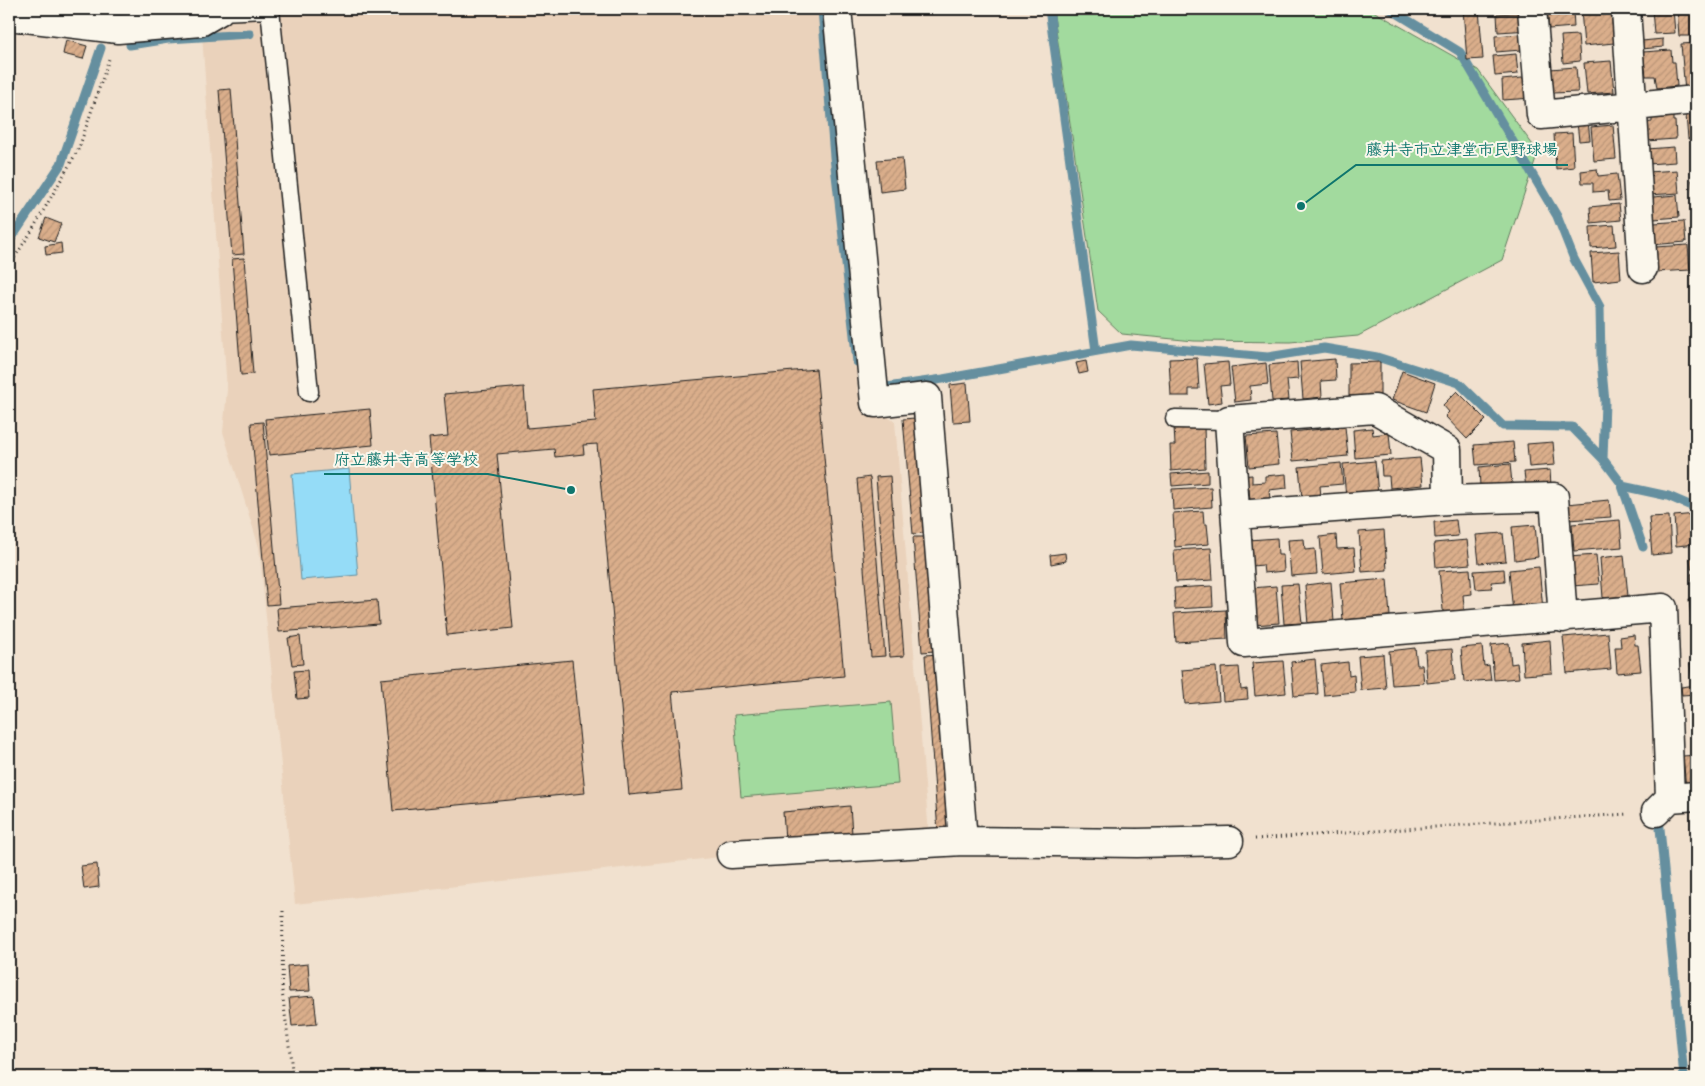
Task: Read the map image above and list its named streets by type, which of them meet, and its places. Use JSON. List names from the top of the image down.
{
  "places": ["藤井寺市立津堂市民野球場", "府立藤井寺高等学校"]
}
